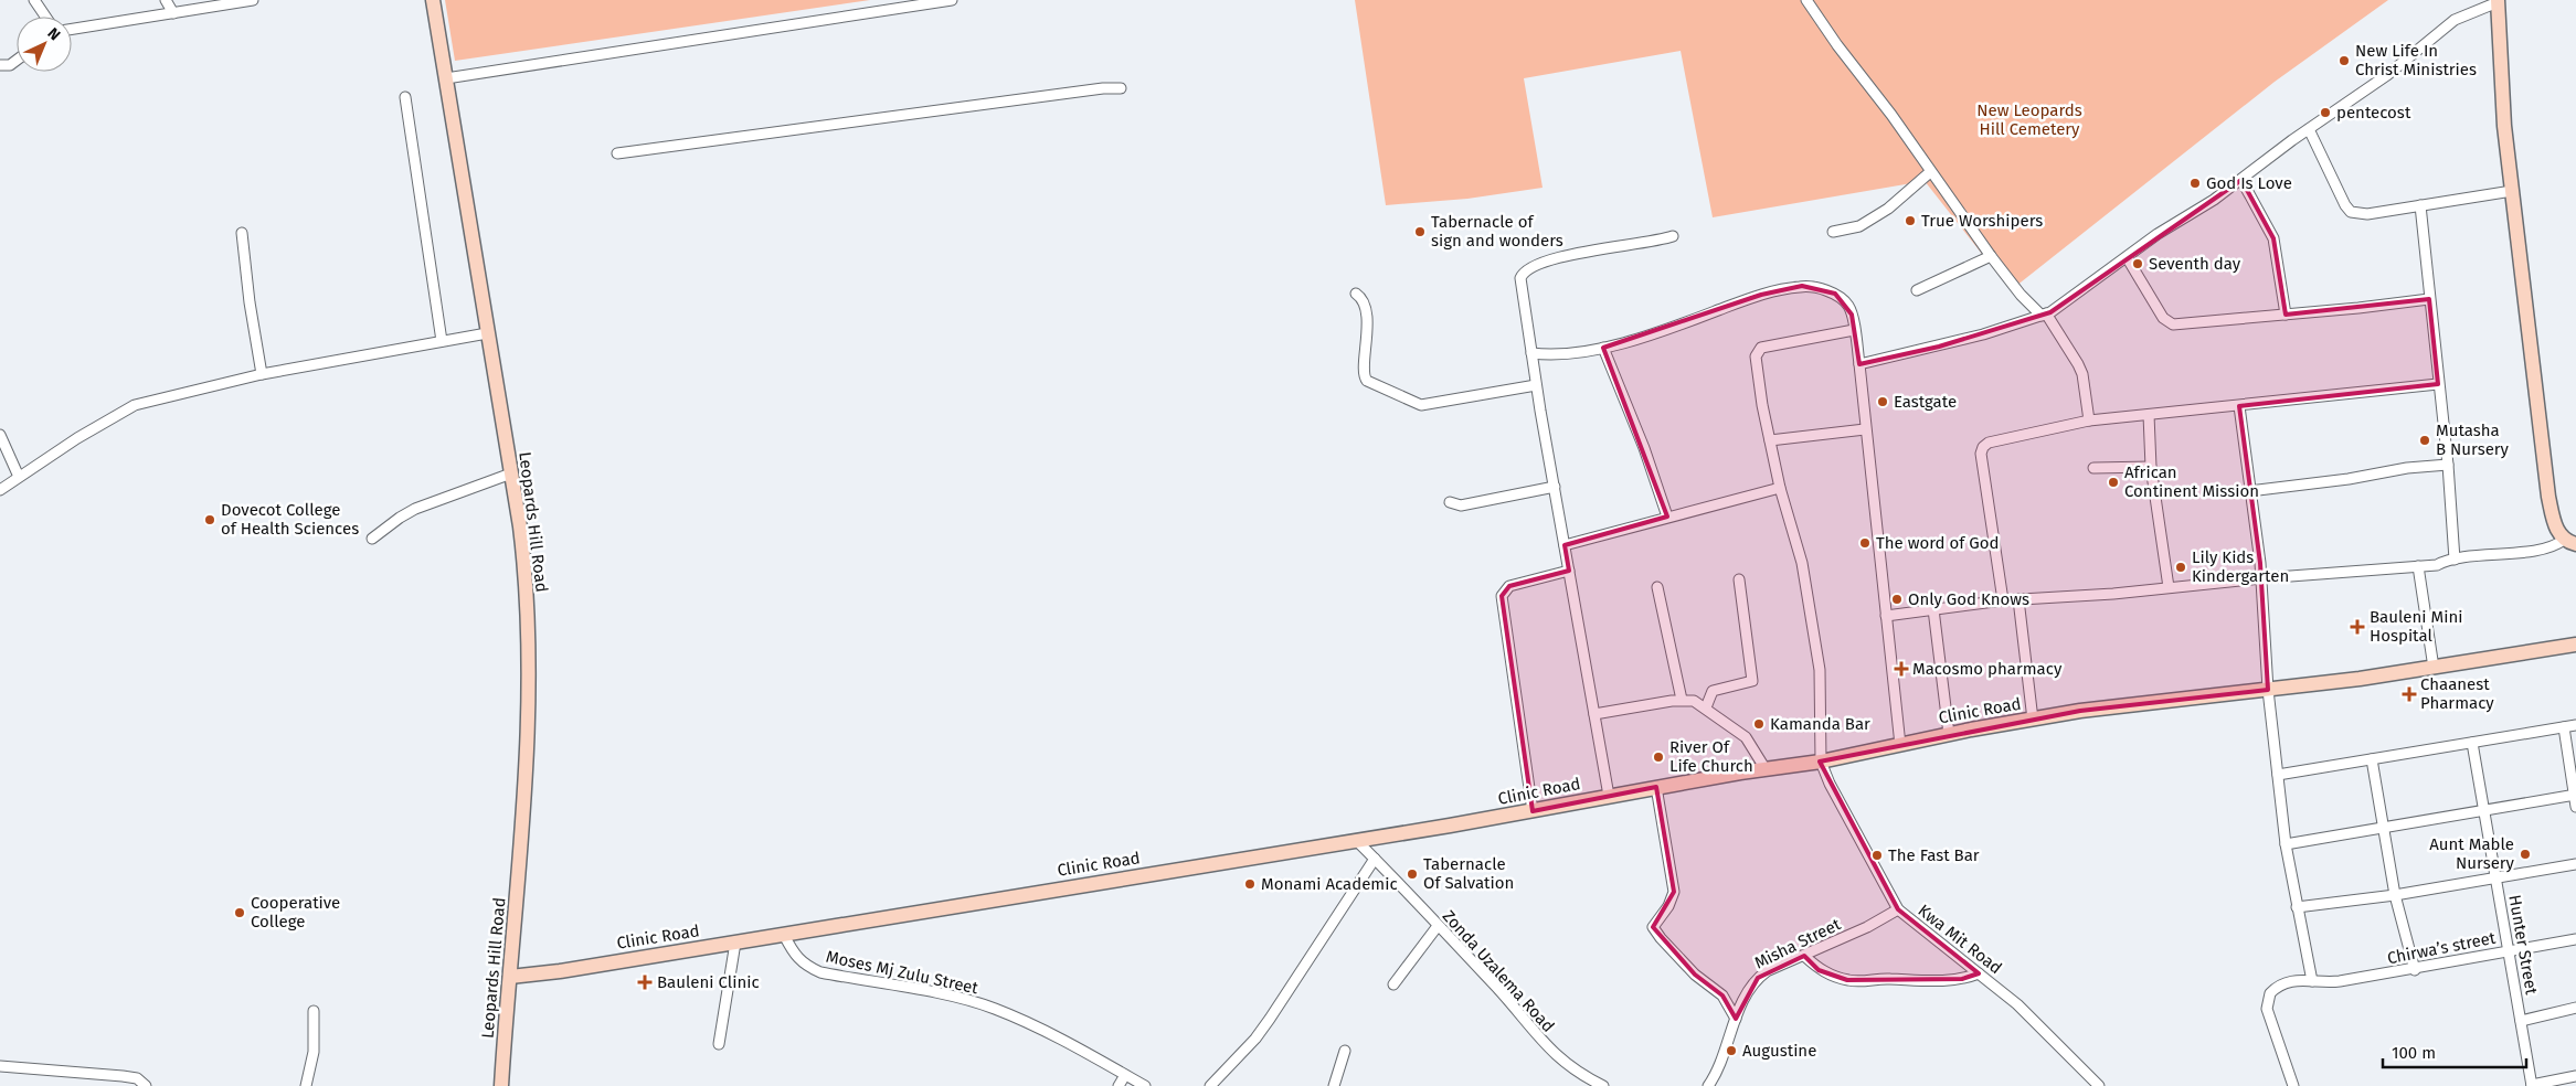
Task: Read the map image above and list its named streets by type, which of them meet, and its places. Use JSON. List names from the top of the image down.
{
  "streets": {
    "street": [
      "Leopards Hill Road",
      "Clinic Road",
      "Kwa Mit Road",
      "Misha Street",
      "Hunter Street",
      "Chirwa’s street",
      "Zonda Uzalema Road",
      "Moses Mj Zulu Street"
    ]
  },
  "crossings": [
    ["Leopards Hill Road", "Clinic Road"],
    ["Clinic Road", "Kwa Mit Road"],
    ["Clinic Road", "Zonda Uzalema Road"],
    ["Clinic Road", "Moses Mj Zulu Street"],
    ["Kwa Mit Road", "Misha Street"],
    ["Hunter Street", "Chirwa’s street"]
  ],
  "parks": ["New Leopards Hill Cemetery"],
  "places": {
    "other": [
      "New Life In Christ Ministries",
      "pentecost",
      "God Is Love",
      "True Worshipers",
      "Tabernacle of sign and wonders",
      "Seventh day",
      "Eastgate",
      "Mutasha B Nursery",
      "African Continent Mission",
      "Dovecot College of Health Sciences",
      "The word of God",
      "Lily Kids Kindergarten",
      "Only God Knows",
      "Kamanda Bar",
      "River Of Life Church",
      "Aunt Mable Nursery",
      "The Fast Bar",
      "Tabernacle Of Salvation",
      "Monami Academic",
      "Cooperative College",
      "Augustine"
    ],
    "health": [
      "Bauleni Mini Hospital",
      "Macosmo pharmacy",
      "Chaanest Pharmacy",
      "Bauleni Clinic"
    ]
  },
  "scale_bar": "100 m",
  "north": "top right"
}
